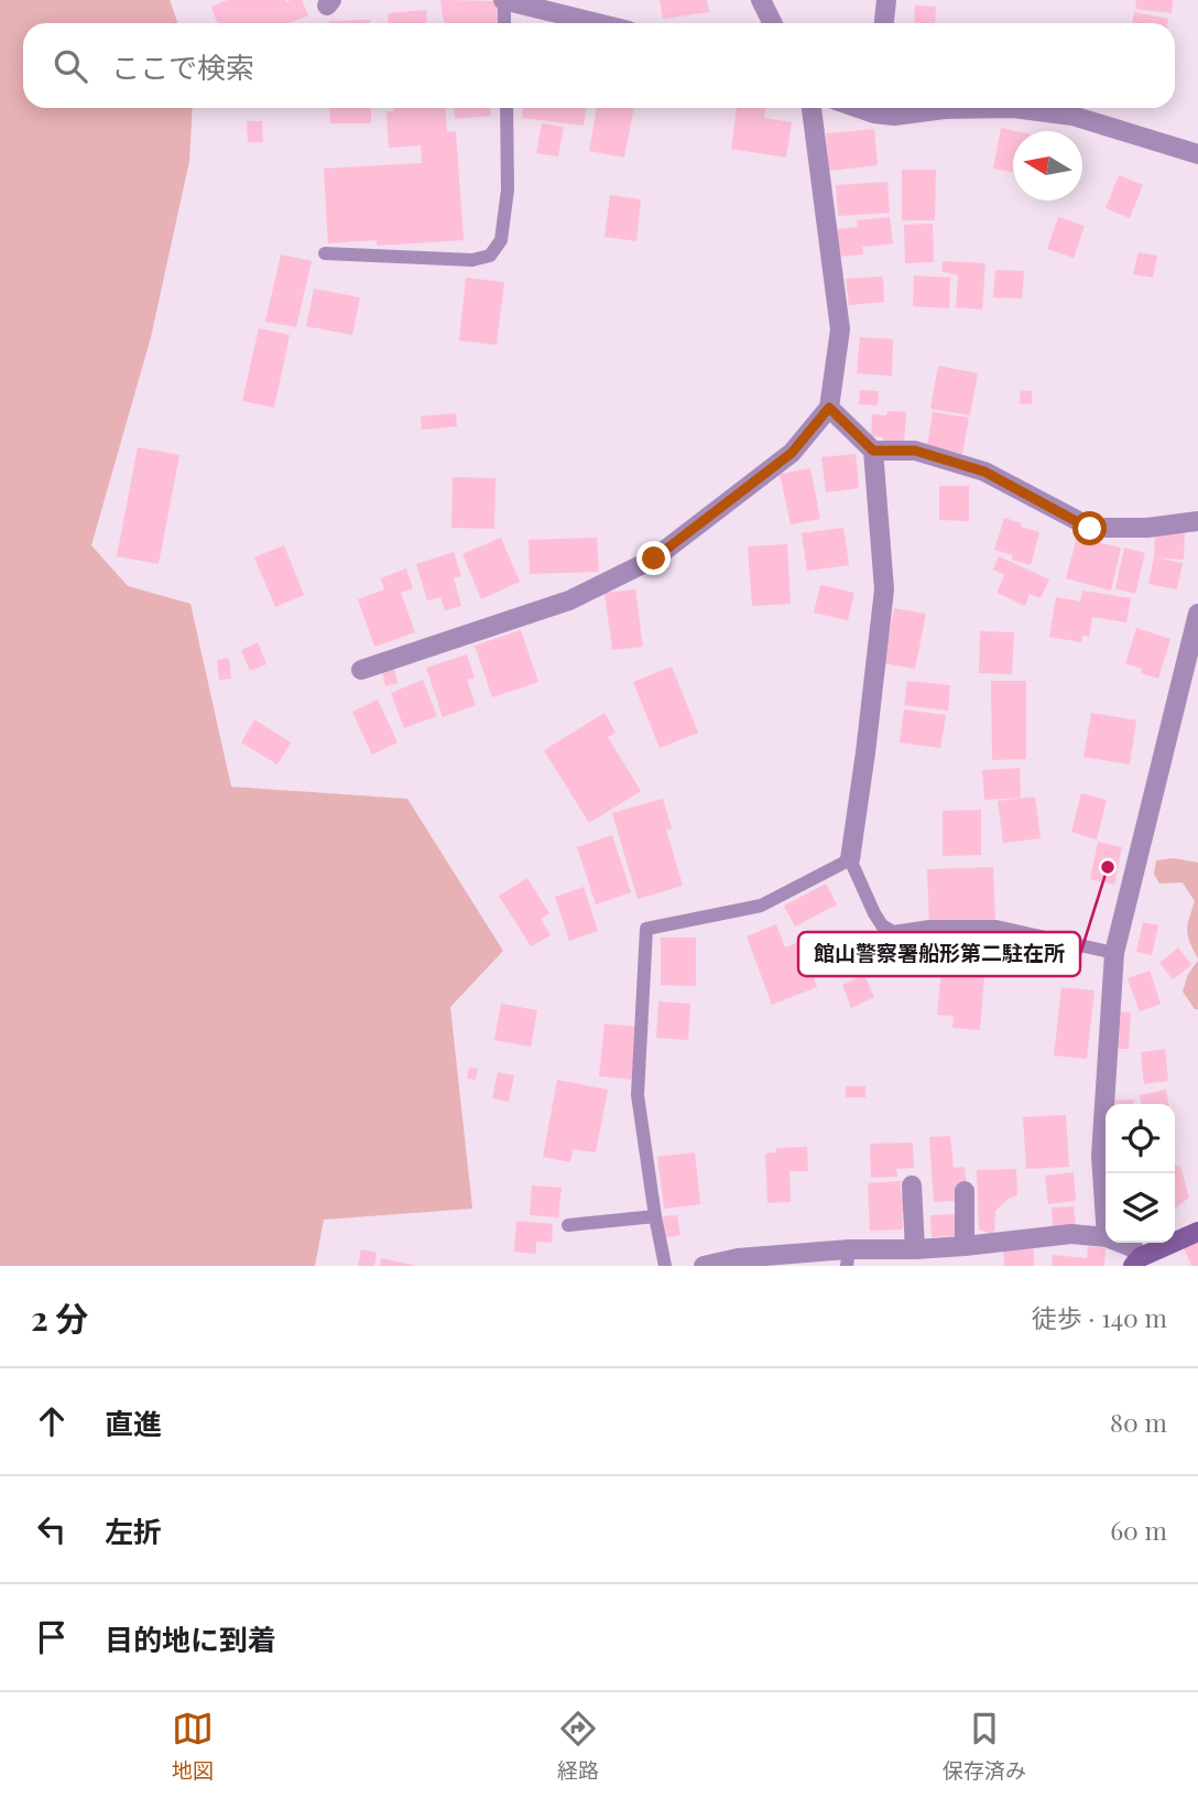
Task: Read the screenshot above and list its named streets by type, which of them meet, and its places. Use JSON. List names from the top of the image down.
{
  "places": ["館山警察署船形第二駐在所"],
  "north": "left",
  "page": {
    "search": "ここで検索",
    "heading": ["2 分", "徒歩 · 140 m"],
    "list": [
      ["直進", "80 m"],
      ["左折", "60 m"],
      "目的地に到着"
    ],
    "nav": ["地図", "経路", "保存済み"]
  }
}
